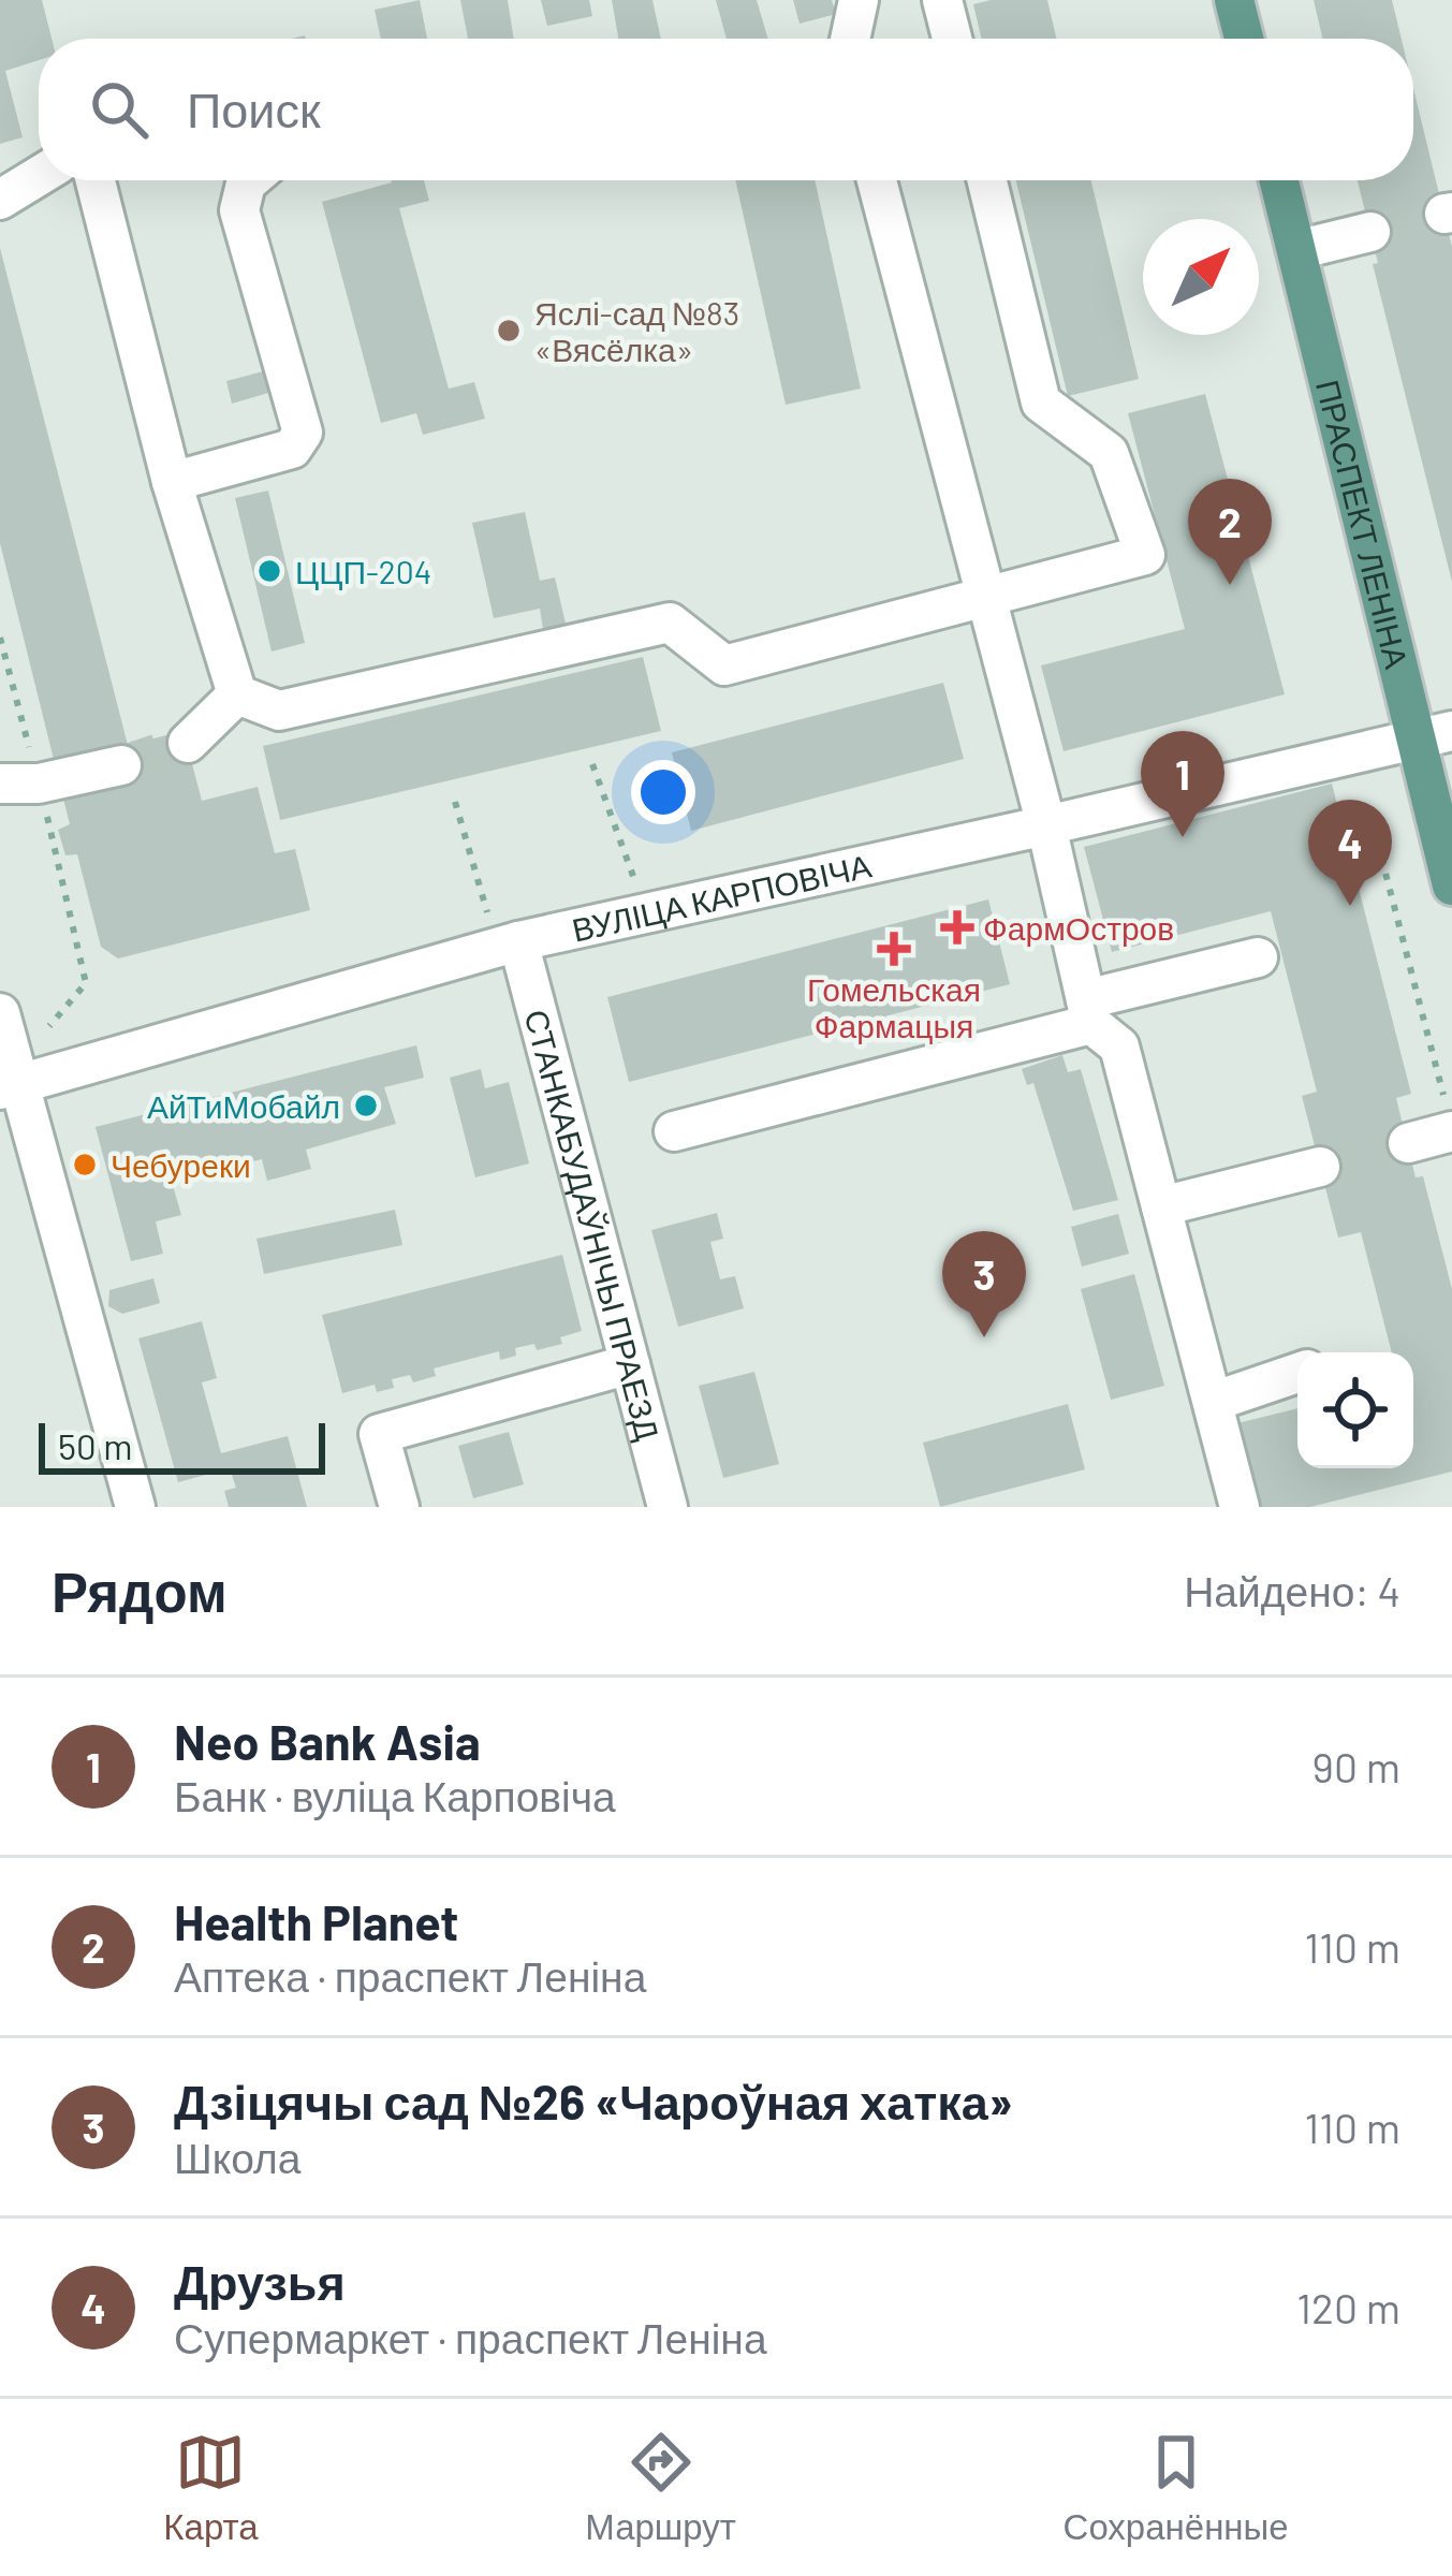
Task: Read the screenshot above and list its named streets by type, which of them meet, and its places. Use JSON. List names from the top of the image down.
{
  "streets": {
    "main road": ["ПРАСПЕКТ ЛЕНІНА"],
    "street": ["ВУЛІЦА КАРПОВІЧА", "СТАНКАБУДАЎНІЧЫ ПРАЕЗД"]
  },
  "crossings": [
    ["ПРАСПЕКТ ЛЕНІНА", "ВУЛІЦА КАРПОВІЧА"],
    ["ВУЛІЦА КАРПОВІЧА", "СТАНКАБУДАЎНІЧЫ ПРАЕЗД"]
  ],
  "places": {
    "other": [
      "Яслі-сад №83 «Вясёлка»",
      "ЦЦП-204",
      "АйТиМобайл",
      "Чебуреки"
    ],
    "health": ["ФармОстров", "Гомельская Фармацыя"]
  },
  "scale_bar": "50 m",
  "north": "top right",
  "page": {
    "search": "Поиск",
    "pins": [
      "2",
      "1",
      "4",
      "3"
    ],
    "scale": "50 m",
    "heading": ["Рядом", "Найдено: 4"],
    "list": [
      {
        "mark": "1",
        "name": "Neo Bank Asia",
        "note": "Банк · вуліца Карповіча",
        "value": "90 m"
      },
      {
        "mark": "2",
        "name": "Health Planet",
        "note": "Аптека · праспект Леніна",
        "value": "110 m"
      },
      {
        "mark": "3",
        "name": "Дзіцячы сад №26 «Чароўная хатка»",
        "note": "Школа",
        "value": "110 m"
      },
      {
        "mark": "4",
        "name": "Друзья",
        "note": "Супермаркет · праспект Леніна",
        "value": "120 m"
      }
    ],
    "nav": ["Карта", "Маршрут", "Сохранённые"]
  }
}
